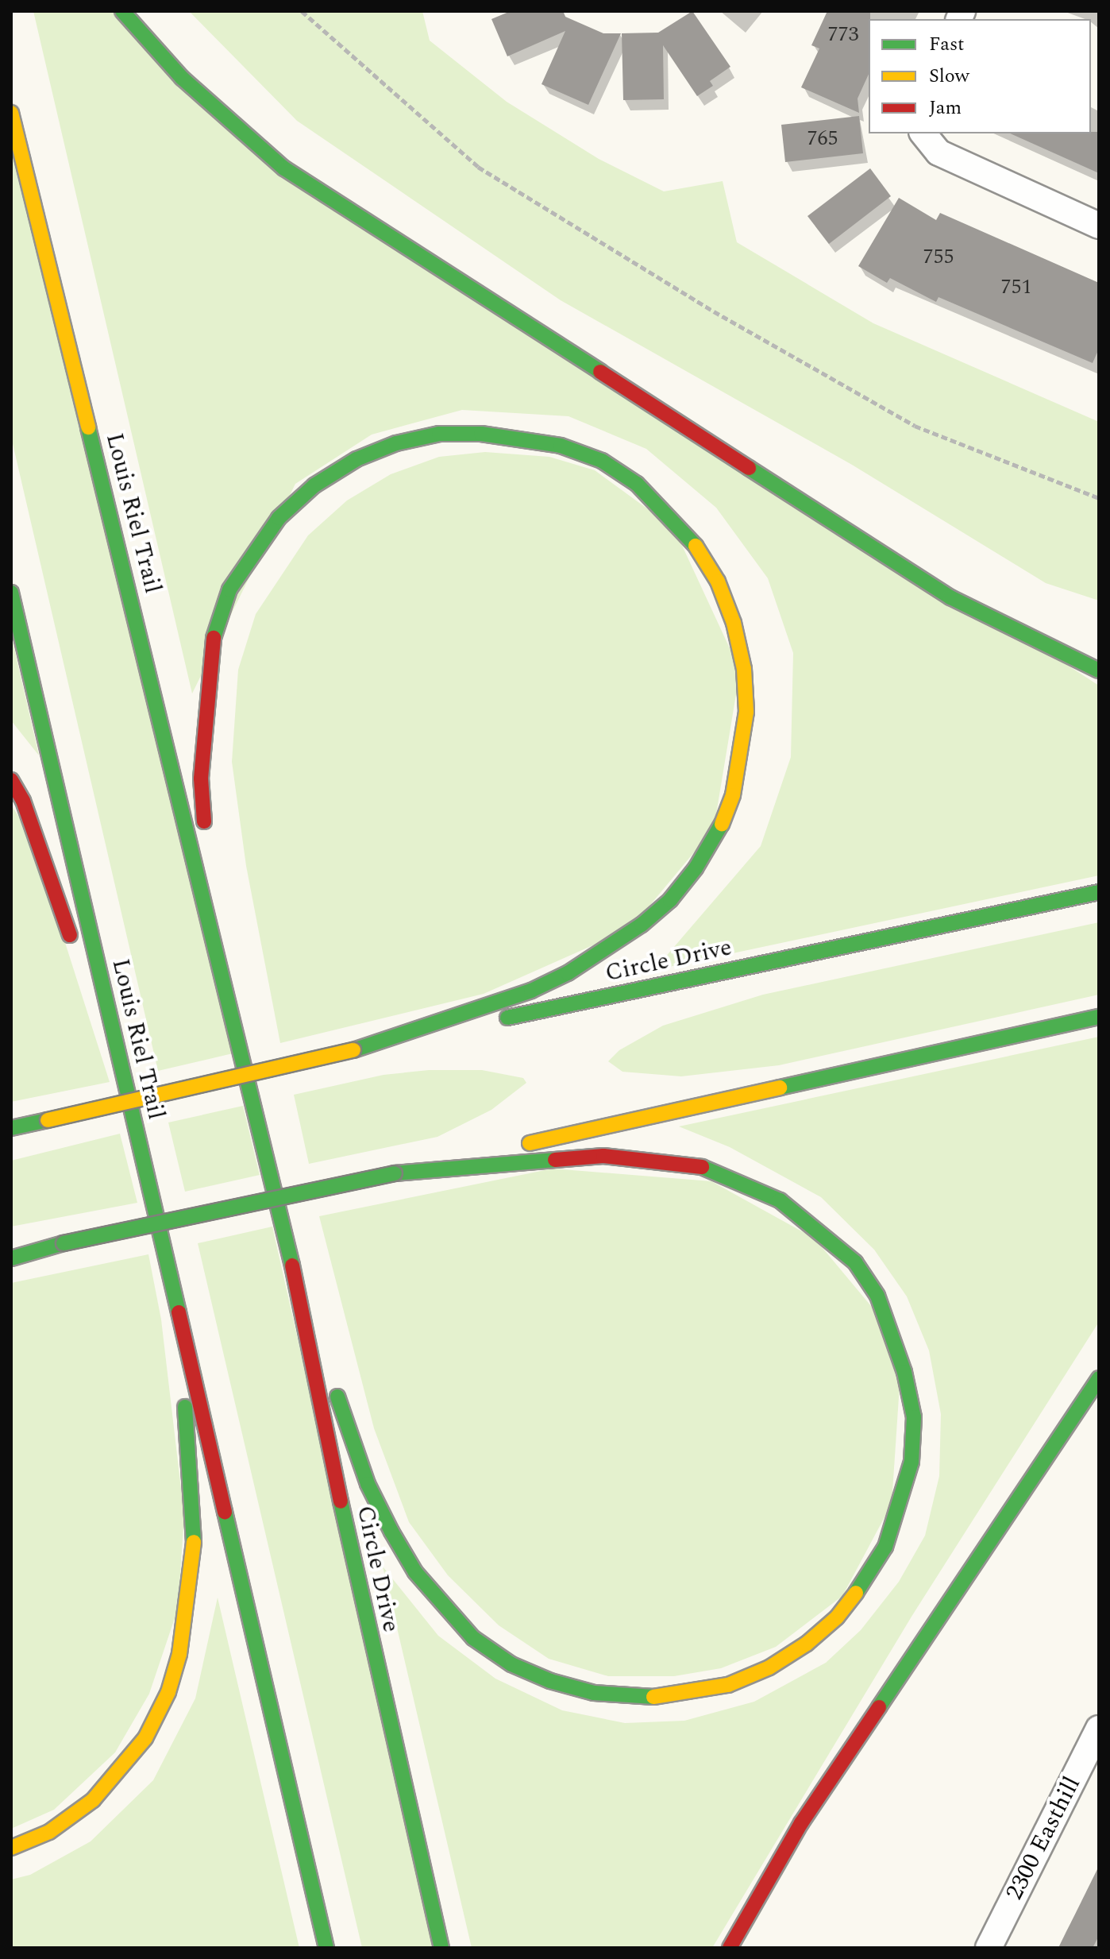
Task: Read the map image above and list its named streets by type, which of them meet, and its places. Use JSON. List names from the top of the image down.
{
  "streets": {
    "highway": ["Louis Riel Trail", "Circle Drive"],
    "street": ["2300 Easthill"]
  },
  "crossings": [
    ["Louis Riel Trail", "Circle Drive"]
  ],
  "house_numbers": [
    "773",
    "765",
    "755",
    "751"
  ],
  "legend": ["Fast", "Slow", "Jam"]
}
